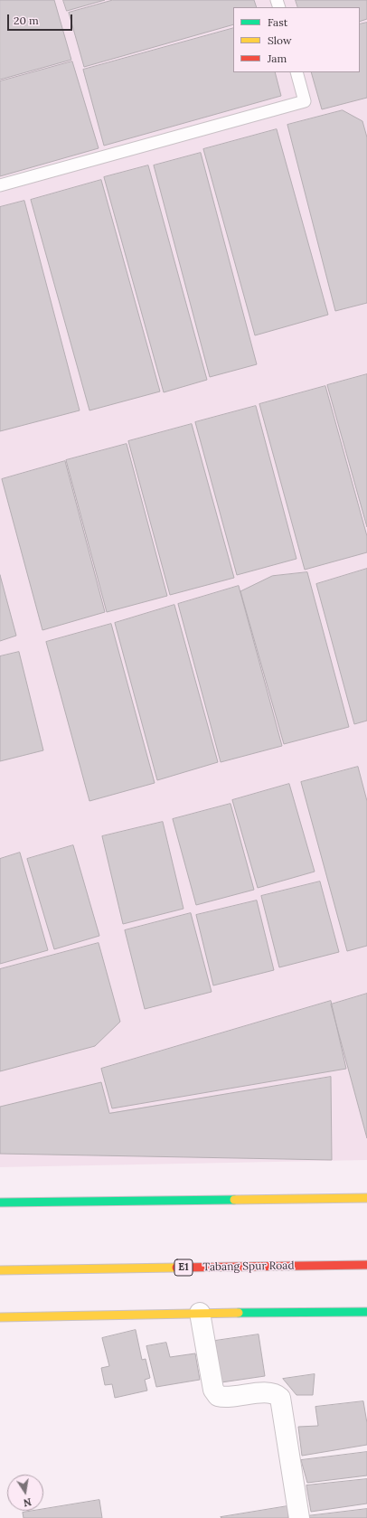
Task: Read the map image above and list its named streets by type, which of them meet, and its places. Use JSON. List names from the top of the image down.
{
  "streets": {
    "main road": ["Tabang Spur Road", "E1"]
  },
  "legend": ["Fast", "Slow", "Jam"],
  "scale_bar": "20 m",
  "north": "bottom"
}
